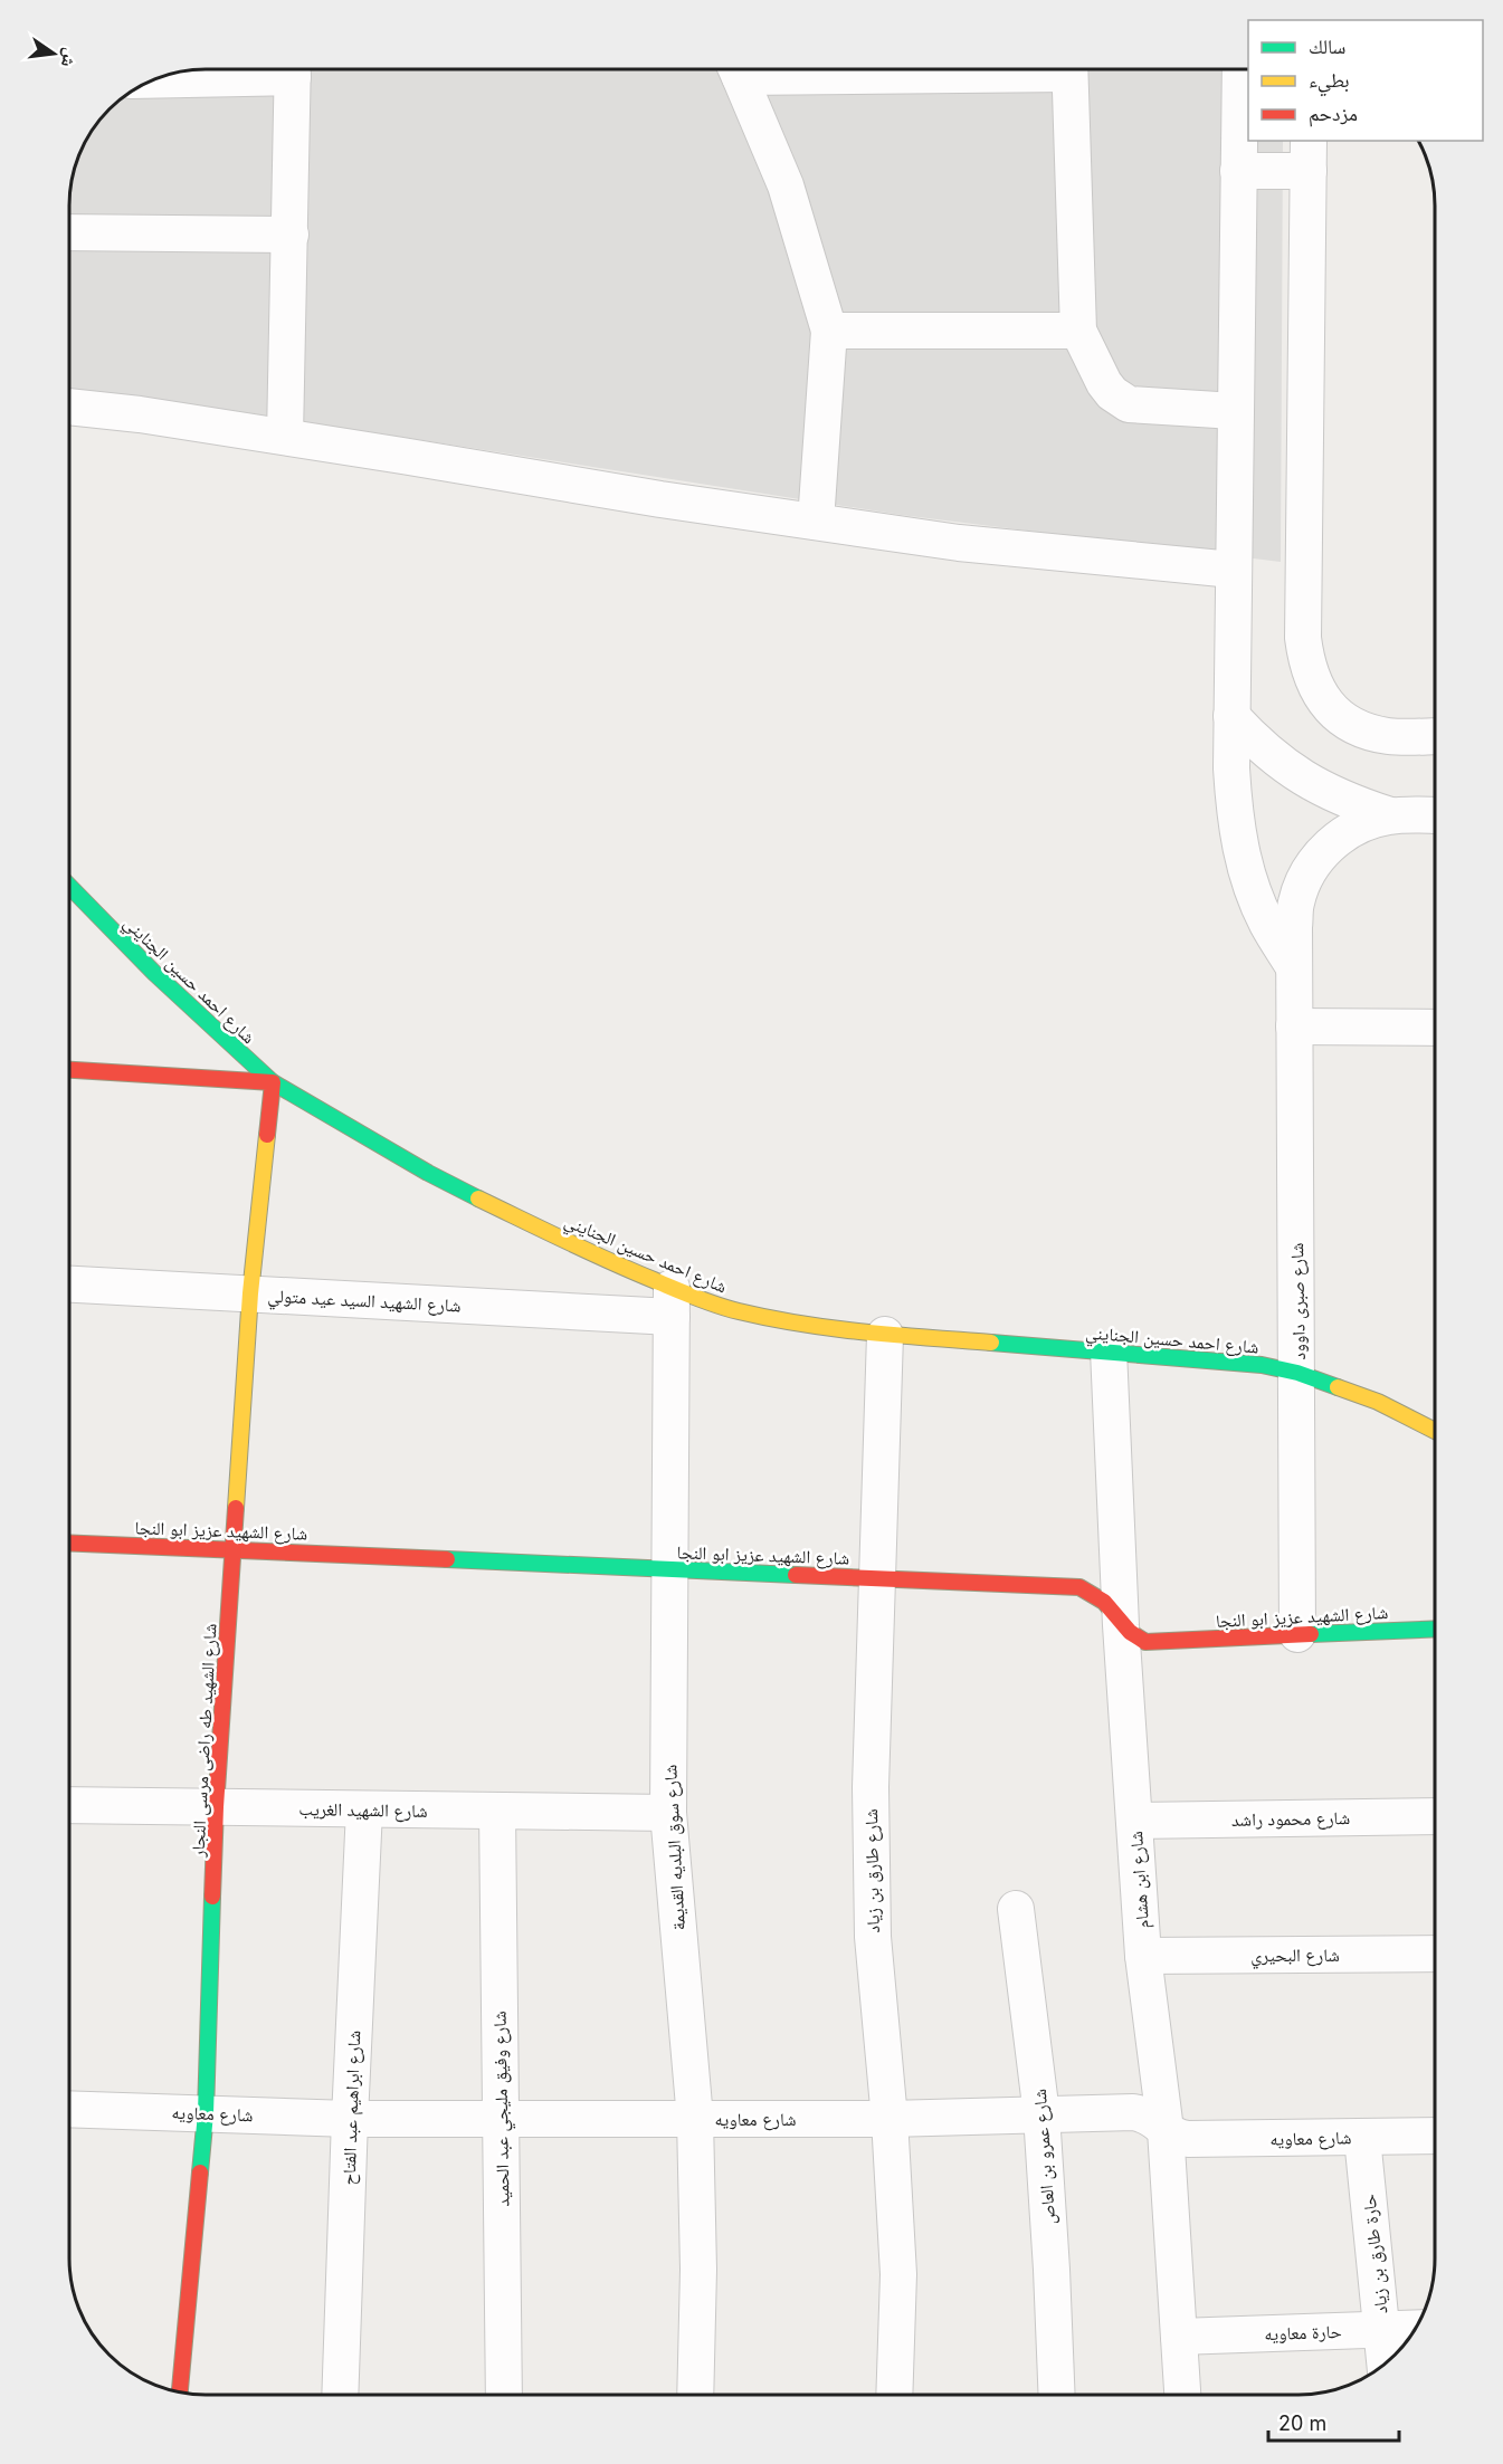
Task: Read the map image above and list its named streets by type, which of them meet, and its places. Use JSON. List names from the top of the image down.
{
  "streets": {
    "street": [
      "شارع احمد حسين الجنايني",
      "شارع الشهيد السيد عيد متولي",
      "شارع صبرى داوود",
      "شارع الشهيد عزيز ابو النجا",
      "شارع الشهيد طه راضى مرسى النجار",
      "شارع الشهيد الغريب",
      "شارع محمود راشد",
      "شارع سوق البلديه القديمة",
      "شارع طارق بن زياد",
      "شارع ابن هشام",
      "شارع البحيري",
      "شارع ابراهيم عبد الفتاح",
      "شارع وفيق مليجي عبد الحميد",
      "شارع معاويه",
      "شارع عمرو بن العاص",
      "حارة طارق بن زياد",
      "حارة معاويه"
    ]
  },
  "crossings": [
    ["شارع احمد حسين الجنايني", "شارع الشهيد السيد عيد متولي"],
    ["شارع احمد حسين الجنايني", "شارع صبرى داوود"],
    ["شارع احمد حسين الجنايني", "شارع الشهيد طه راضى مرسى النجار"],
    ["شارع احمد حسين الجنايني", "شارع سوق البلديه القديمة"],
    ["شارع احمد حسين الجنايني", "شارع طارق بن زياد"],
    ["شارع احمد حسين الجنايني", "شارع ابن هشام"],
    ["شارع الشهيد السيد عيد متولي", "شارع الشهيد طه راضى مرسى النجار"],
    ["شارع الشهيد السيد عيد متولي", "شارع سوق البلديه القديمة"],
    ["شارع صبرى داوود", "شارع الشهيد عزيز ابو النجا"],
    ["شارع الشهيد عزيز ابو النجا", "شارع الشهيد طه راضى مرسى النجار"],
    ["شارع الشهيد عزيز ابو النجا", "شارع سوق البلديه القديمة"],
    ["شارع الشهيد عزيز ابو النجا", "شارع طارق بن زياد"],
    ["شارع الشهيد عزيز ابو النجا", "شارع ابن هشام"],
    ["شارع الشهيد طه راضى مرسى النجار", "شارع الشهيد الغريب"],
    ["شارع الشهيد طه راضى مرسى النجار", "شارع معاويه"],
    ["شارع الشهيد الغريب", "شارع سوق البلديه القديمة"],
    ["شارع الشهيد الغريب", "شارع ابراهيم عبد الفتاح"],
    ["شارع الشهيد الغريب", "شارع وفيق مليجي عبد الحميد"],
    ["شارع محمود راشد", "شارع ابن هشام"],
    ["شارع سوق البلديه القديمة", "شارع معاويه"],
    ["شارع طارق بن زياد", "شارع معاويه"],
    ["شارع ابن هشام", "شارع البحيري"],
    ["شارع ابن هشام", "شارع معاويه"],
    ["شارع ابن هشام", "حارة معاويه"],
    ["شارع ابراهيم عبد الفتاح", "شارع معاويه"],
    ["شارع وفيق مليجي عبد الحميد", "شارع معاويه"],
    ["شارع معاويه", "شارع عمرو بن العاص"],
    ["شارع معاويه", "حارة طارق بن زياد"],
    ["حارة طارق بن زياد", "حارة معاويه"]
  ],
  "legend": ["سالك", "بطيء", "مزدحم"],
  "scale_bar": "20 m",
  "north": "right"
}
